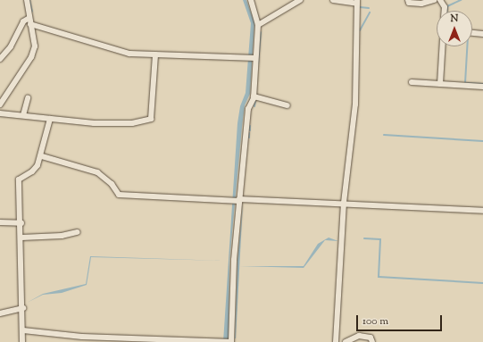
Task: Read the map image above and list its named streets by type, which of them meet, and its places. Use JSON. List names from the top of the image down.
{
  "scale_bar": "100 m",
  "north": "top"
}
